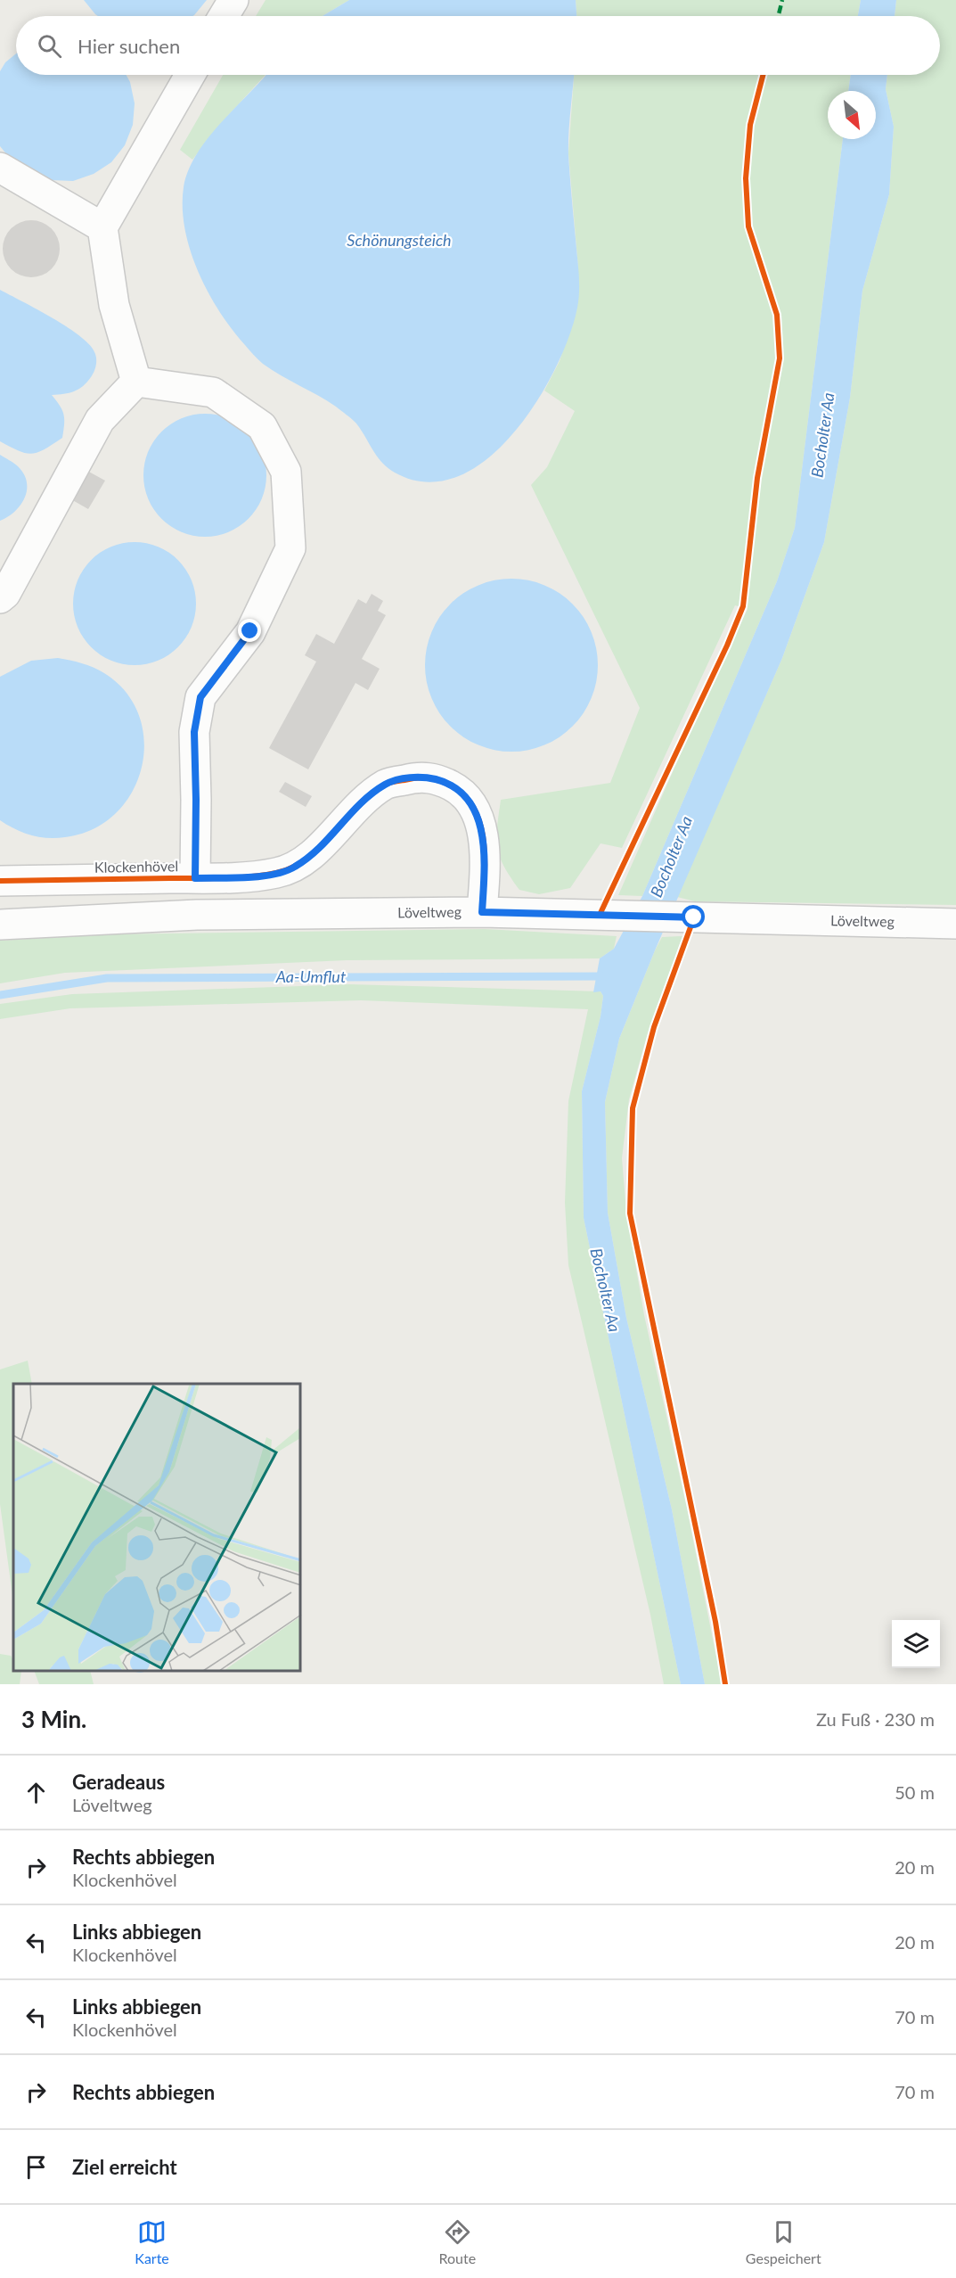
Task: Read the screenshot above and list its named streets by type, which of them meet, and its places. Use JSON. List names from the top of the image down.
{
  "streets": {
    "street": ["Klockenhövel", "Löveltweg"]
  },
  "crossings": [
    ["Klockenhövel", "Löveltweg"]
  ],
  "water": ["Schönungsteich", "Bocholter Aa", "Aa-Umflut"],
  "north": "bottom right",
  "page": {
    "search": "Hier suchen",
    "heading": ["3 Min.", "Zu Fuß · 230 m"],
    "list": [
      ["Geradeaus", "Löveltweg", "50 m"],
      ["Rechts abbiegen", "Klockenhövel", "20 m"],
      ["Links abbiegen", "Klockenhövel", "20 m"],
      ["Links abbiegen", "Klockenhövel", "70 m"],
      ["Rechts abbiegen", "70 m"],
      "Ziel erreicht"
    ],
    "nav": ["Karte", "Route", "Gespeichert"]
  }
}
